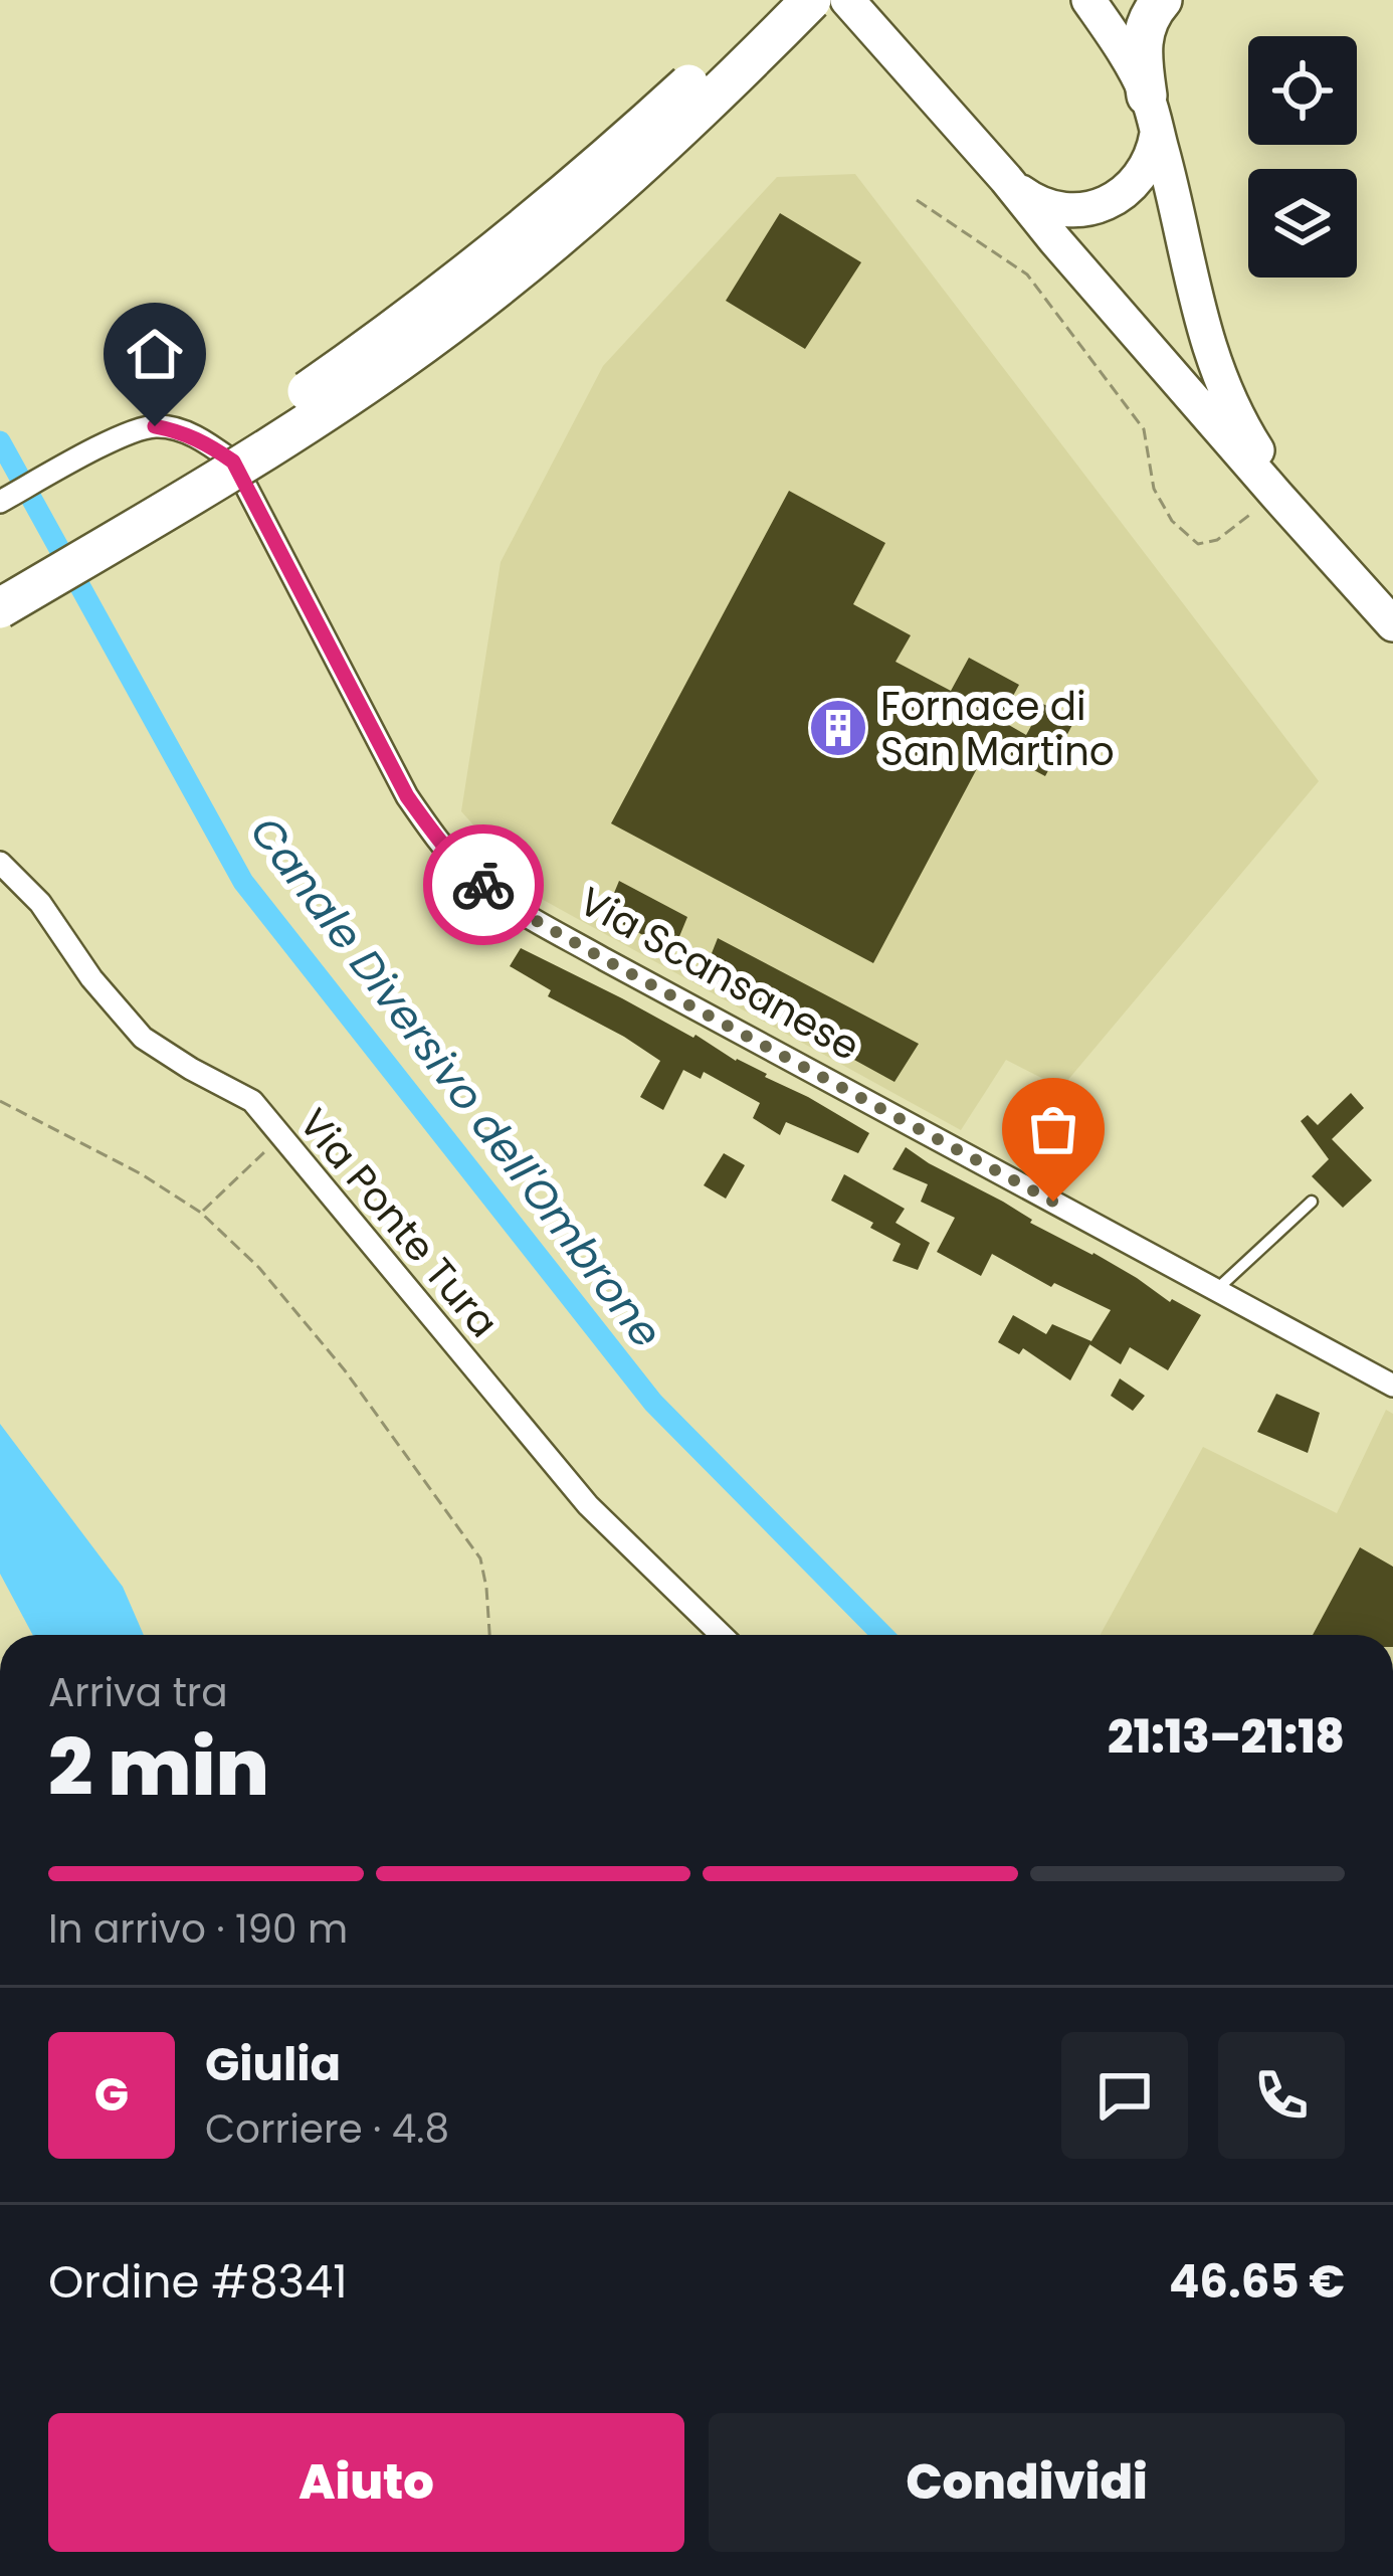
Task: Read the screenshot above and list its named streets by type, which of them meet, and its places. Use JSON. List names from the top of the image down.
{
  "streets": {
    "street": ["Via Scansanese", "Via Ponte Tura"]
  },
  "water": ["Canale Diversivo dell'Ombrone"],
  "places": {
    "building": ["Fornace di San Martino"]
  },
  "page": {
    "heading": ["2 min", "Arriva tra", "21:13–21:18"],
    "panel": [
      "Giulia",
      "Corriere · 4.8",
      "Ordine #8341",
      "46.65 €"
    ],
    "bar": "In arrivo · 190 m",
    "round": "G",
    "buttons": ["Aiuto", "Condividi"]
  }
}
